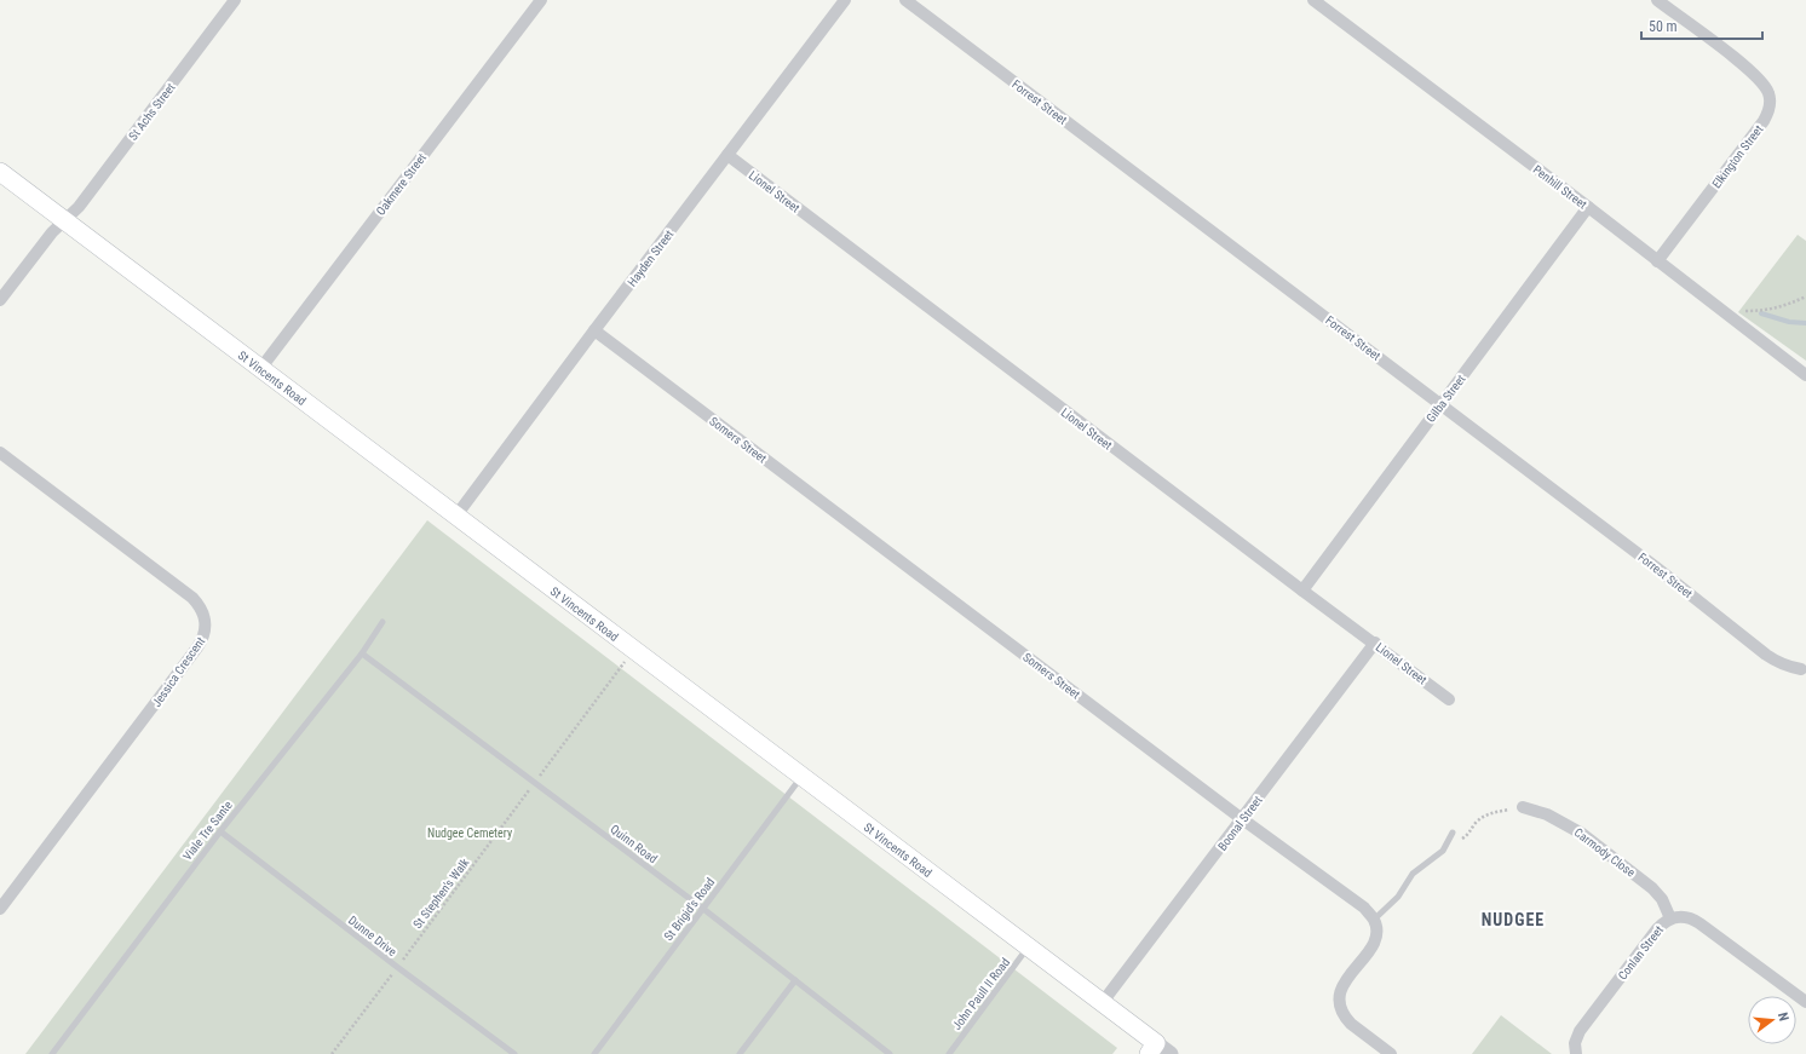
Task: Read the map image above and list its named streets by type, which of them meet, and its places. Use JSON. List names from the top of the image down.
{
  "streets": {
    "main road": ["St Vincents Road"],
    "street": [
      "Forrest Street",
      "St Achs Street",
      "Elkington Street",
      "Oakmere Street",
      "Penhill Street",
      "Lionel Street",
      "Hayden Street",
      "Gilba Street",
      "Somers Street",
      "Jessica Crescent",
      "Boonal Street",
      "Carmody Close",
      "Conlan Street"
    ],
    "lane": [
      "Viale Tre Sante",
      "Quinn Road",
      "St Brigid's Road",
      "Dunne Drive",
      "John Paull II Road"
    ],
    "path": ["St Stephen's Walk"]
  },
  "crossings": [
    ["Forrest Street", "Gilba Street"],
    ["St Achs Street", "St Vincents Road"],
    ["Elkington Street", "Penhill Street"],
    ["Oakmere Street", "St Vincents Road"],
    ["Penhill Street", "Gilba Street"],
    ["Lionel Street", "Hayden Street"],
    ["Lionel Street", "Gilba Street"],
    ["Lionel Street", "Boonal Street"],
    ["Hayden Street", "St Vincents Road"],
    ["Hayden Street", "Somers Street"],
    ["St Vincents Road", "Boonal Street"],
    ["St Vincents Road", "St Stephen's Walk"],
    ["St Vincents Road", "St Brigid's Road"],
    ["St Vincents Road", "John Paull II Road"],
    ["Somers Street", "Boonal Street"],
    ["Viale Tre Sante", "Quinn Road"],
    ["Viale Tre Sante", "Dunne Drive"],
    ["Quinn Road", "St Stephen's Walk"],
    ["Quinn Road", "St Brigid's Road"],
    ["Carmody Close", "Conlan Street"],
    ["St Stephen's Walk", "Dunne Drive"]
  ],
  "districts": ["NUDGEE"],
  "parks": ["Nudgee Cemetery"],
  "scale_bar": "50 m",
  "north": "right"
}
